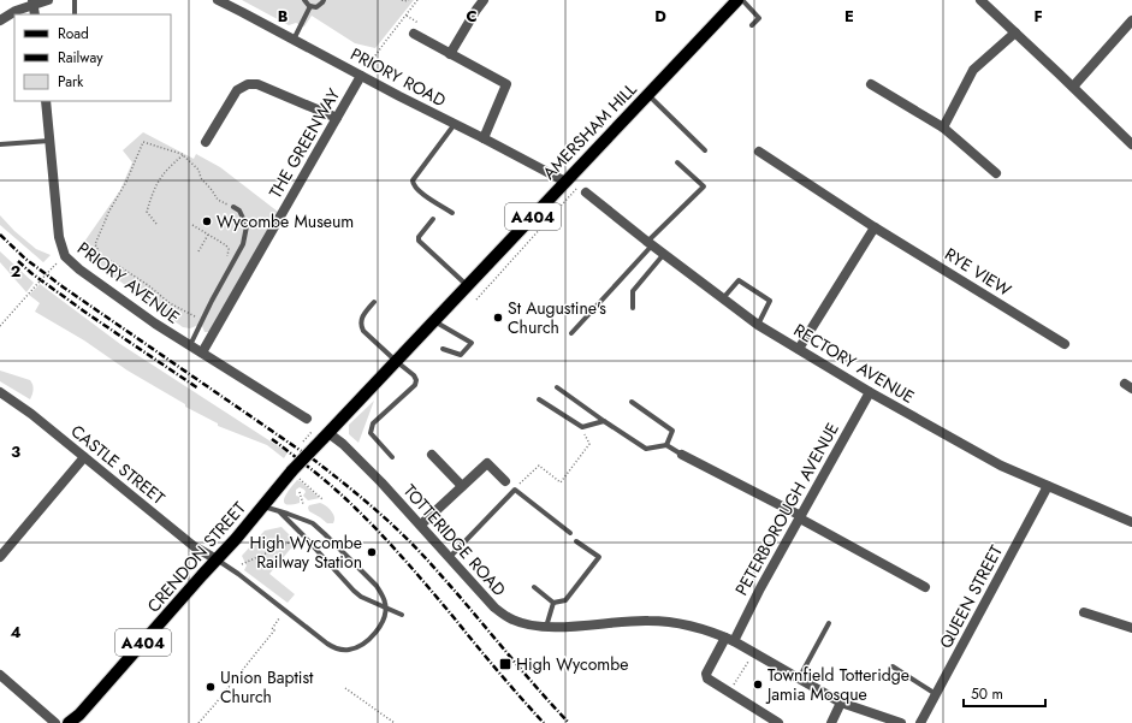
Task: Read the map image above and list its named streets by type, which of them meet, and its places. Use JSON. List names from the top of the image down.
{
  "streets": {
    "main road": ["AMERSHAM HILL", "A404", "CRENDON STREET"],
    "street": [
      "PRIORY ROAD",
      "THE GREENWAY",
      "RYE VIEW",
      "PRIORY AVENUE",
      "RECTORY AVENUE",
      "CASTLE STREET",
      "PETERBOROUGH AVENUE",
      "TOTTERIDGE ROAD",
      "QUEEN STREET"
    ]
  },
  "crossings": [
    ["PRIORY ROAD", "AMERSHAM HILL"],
    ["PRIORY ROAD", "THE GREENWAY"],
    ["AMERSHAM HILL", "TOTTERIDGE ROAD"],
    ["AMERSHAM HILL", "CRENDON STREET"],
    ["THE GREENWAY", "PRIORY AVENUE"],
    ["RECTORY AVENUE", "PETERBOROUGH AVENUE"],
    ["RECTORY AVENUE", "QUEEN STREET"],
    ["CASTLE STREET", "CRENDON STREET"],
    ["PETERBOROUGH AVENUE", "TOTTERIDGE ROAD"],
    ["TOTTERIDGE ROAD", "CRENDON STREET"]
  ],
  "places": {
    "other": [
      "Wycombe Museum",
      "St Augustine's Church",
      "High Wycombe Railway Station",
      "Townfield Totteridge Jamia Mosque",
      "Union Baptist Church"
    ],
    "transit": ["High Wycombe"]
  },
  "legend": ["Road", "Railway", "Park"],
  "scale_bar": "50 m",
  "grid": {
    "columns": [
      "B",
      "C",
      "D",
      "E",
      "F"
    ],
    "rows": ["2", "3", "4"]
  }
}
